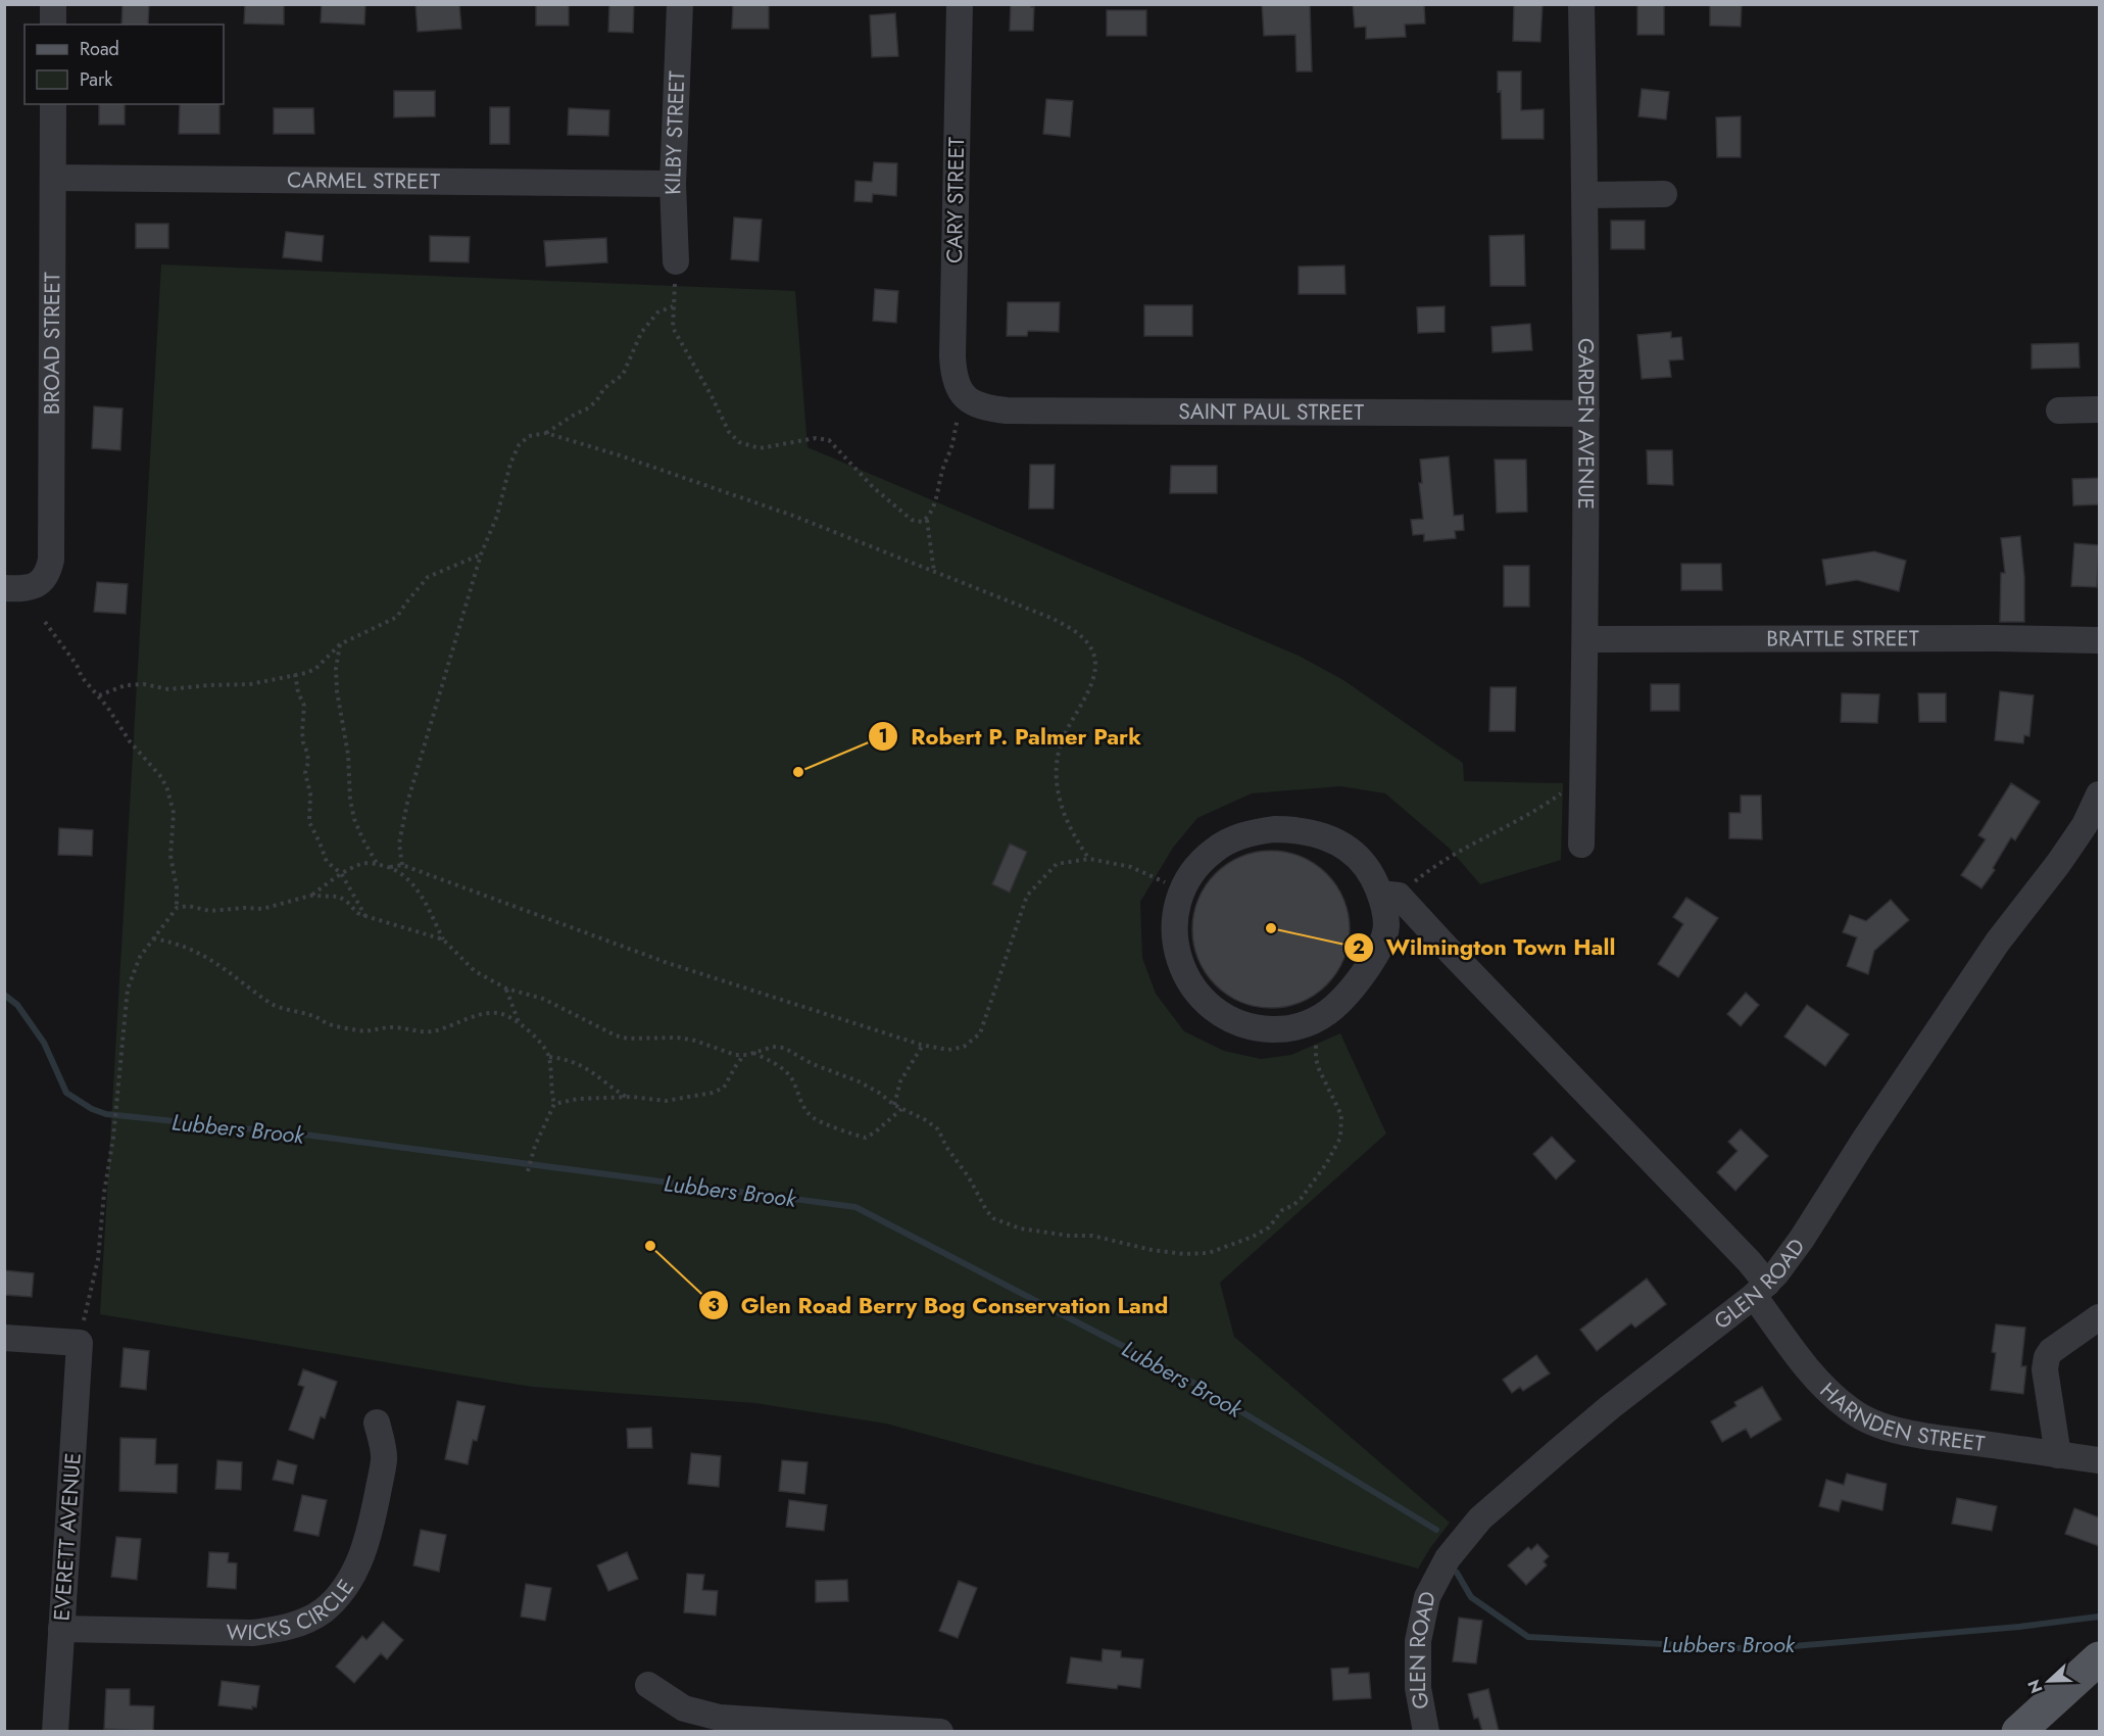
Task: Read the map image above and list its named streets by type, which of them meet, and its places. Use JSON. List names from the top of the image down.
{
  "streets": {
    "street": [
      "KILBY STREET",
      "CARMEL STREET",
      "CARY STREET",
      "BROAD STREET",
      "SAINT PAUL STREET",
      "GARDEN AVENUE",
      "BRATTLE STREET",
      "GLEN ROAD",
      "HARNDEN STREET",
      "EVERETT AVENUE",
      "WICKS CIRCLE"
    ]
  },
  "crossings": [
    ["KILBY STREET", "CARMEL STREET"],
    ["CARMEL STREET", "BROAD STREET"],
    ["CARY STREET", "SAINT PAUL STREET"],
    ["SAINT PAUL STREET", "GARDEN AVENUE"],
    ["GARDEN AVENUE", "BRATTLE STREET"],
    ["GLEN ROAD", "HARNDEN STREET"],
    ["EVERETT AVENUE", "WICKS CIRCLE"]
  ],
  "water": ["Lubbers Brook"],
  "places": ["Robert P. Palmer Park", "Wilmington Town Hall", "Glen Road Berry Bog Conservation Land"],
  "legend": ["Road", "Park"],
  "north": "left"
}
